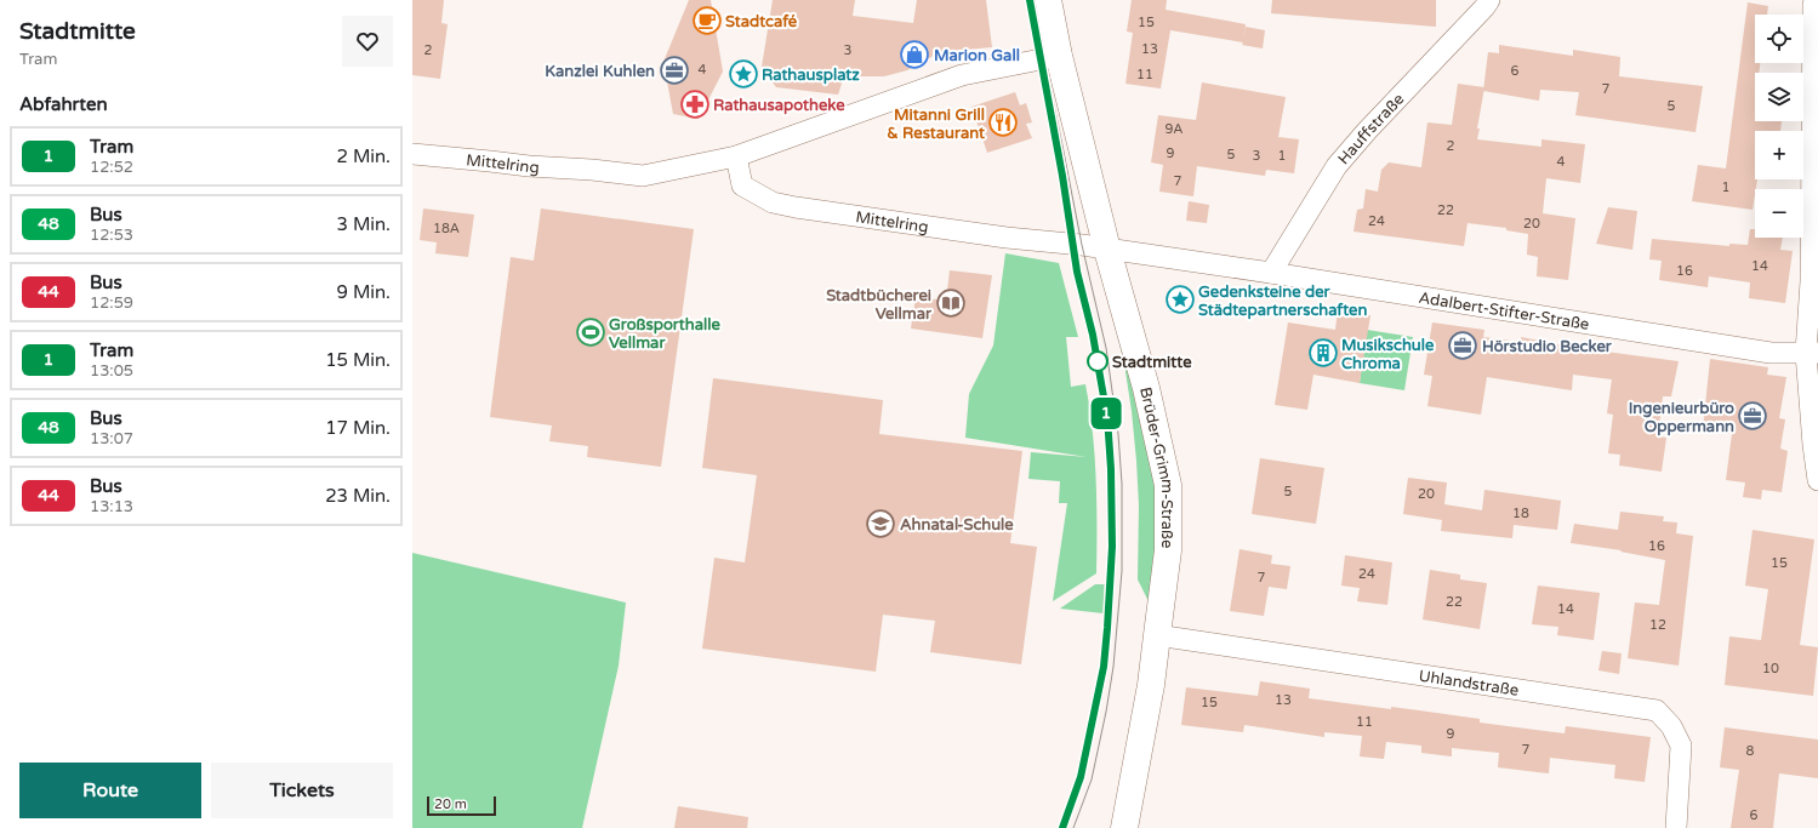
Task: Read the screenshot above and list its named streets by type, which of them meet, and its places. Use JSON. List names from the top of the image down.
{
  "streets": {
    "street": [
      "Hauffstraße",
      "Mittelring",
      "Adalbert-Stifter-Straße",
      "Brüder-Grimm-Straße",
      "Uhlandstraße"
    ]
  },
  "crossings": [
    ["Hauffstraße", "Adalbert-Stifter-Straße"],
    ["Mittelring", "Adalbert-Stifter-Straße"],
    ["Mittelring", "Brüder-Grimm-Straße"],
    ["Adalbert-Stifter-Straße", "Brüder-Grimm-Straße"],
    ["Brüder-Grimm-Straße", "Uhlandstraße"]
  ],
  "places": {
    "cafe": ["Stadtcafé"],
    "shop": ["Marion Gall"],
    "office": ["Kanzlei Kuhlen", "Hörstudio Becker", "Ingenieurbüro Oppermann"],
    "place": ["Rathausplatz", "Gedenksteine der Städtepartnerschaften"],
    "pharmacy": ["Rathausapotheke"],
    "restaurant": ["Mitanni Grill & Restaurant"],
    "library": ["Stadtbücherei Vellmar"],
    "sports": ["Großsporthalle Vellmar"],
    "building": ["Musikschule Chroma"],
    "other": ["Stadtmitte"],
    "school or university": ["Ahnatal-Schule"]
  },
  "lines": ["tram line 1"],
  "house_numbers": [
    "15",
    "13",
    "2",
    "3",
    "4",
    "6",
    "11",
    "7",
    "5",
    "9A",
    "2",
    "9",
    "5",
    "3",
    "1",
    "4",
    "7",
    "1",
    "22",
    "24",
    "20",
    "18A",
    "14",
    "16",
    "5",
    "20",
    "18",
    "16",
    "15",
    "24",
    "7",
    "22",
    "14",
    "12",
    "10",
    "13",
    "15",
    "11",
    "9",
    "7",
    "8",
    "6"
  ],
  "scale_bar": "20 m",
  "page": {
    "heading": [
      ["Stadtmitte", "Tram"],
      "Abfahrten"
    ],
    "on_map": "1",
    "map_buttons": ["+", "−"],
    "list": [
      {
        "mark": "1",
        "name": "Tram",
        "note": "12:52",
        "value": "2 Min."
      },
      {
        "mark": "48",
        "name": "Bus",
        "note": "12:53",
        "value": "3 Min."
      },
      {
        "mark": "44",
        "name": "Bus",
        "note": "12:59",
        "value": "9 Min."
      },
      {
        "mark": "1",
        "name": "Tram",
        "note": "13:05",
        "value": "15 Min."
      },
      {
        "mark": "48",
        "name": "Bus",
        "note": "13:07",
        "value": "17 Min."
      },
      {
        "mark": "44",
        "name": "Bus",
        "note": "13:13",
        "value": "23 Min."
      }
    ],
    "buttons": ["Route", "Tickets"],
    "scale": "20 m"
  }
}
